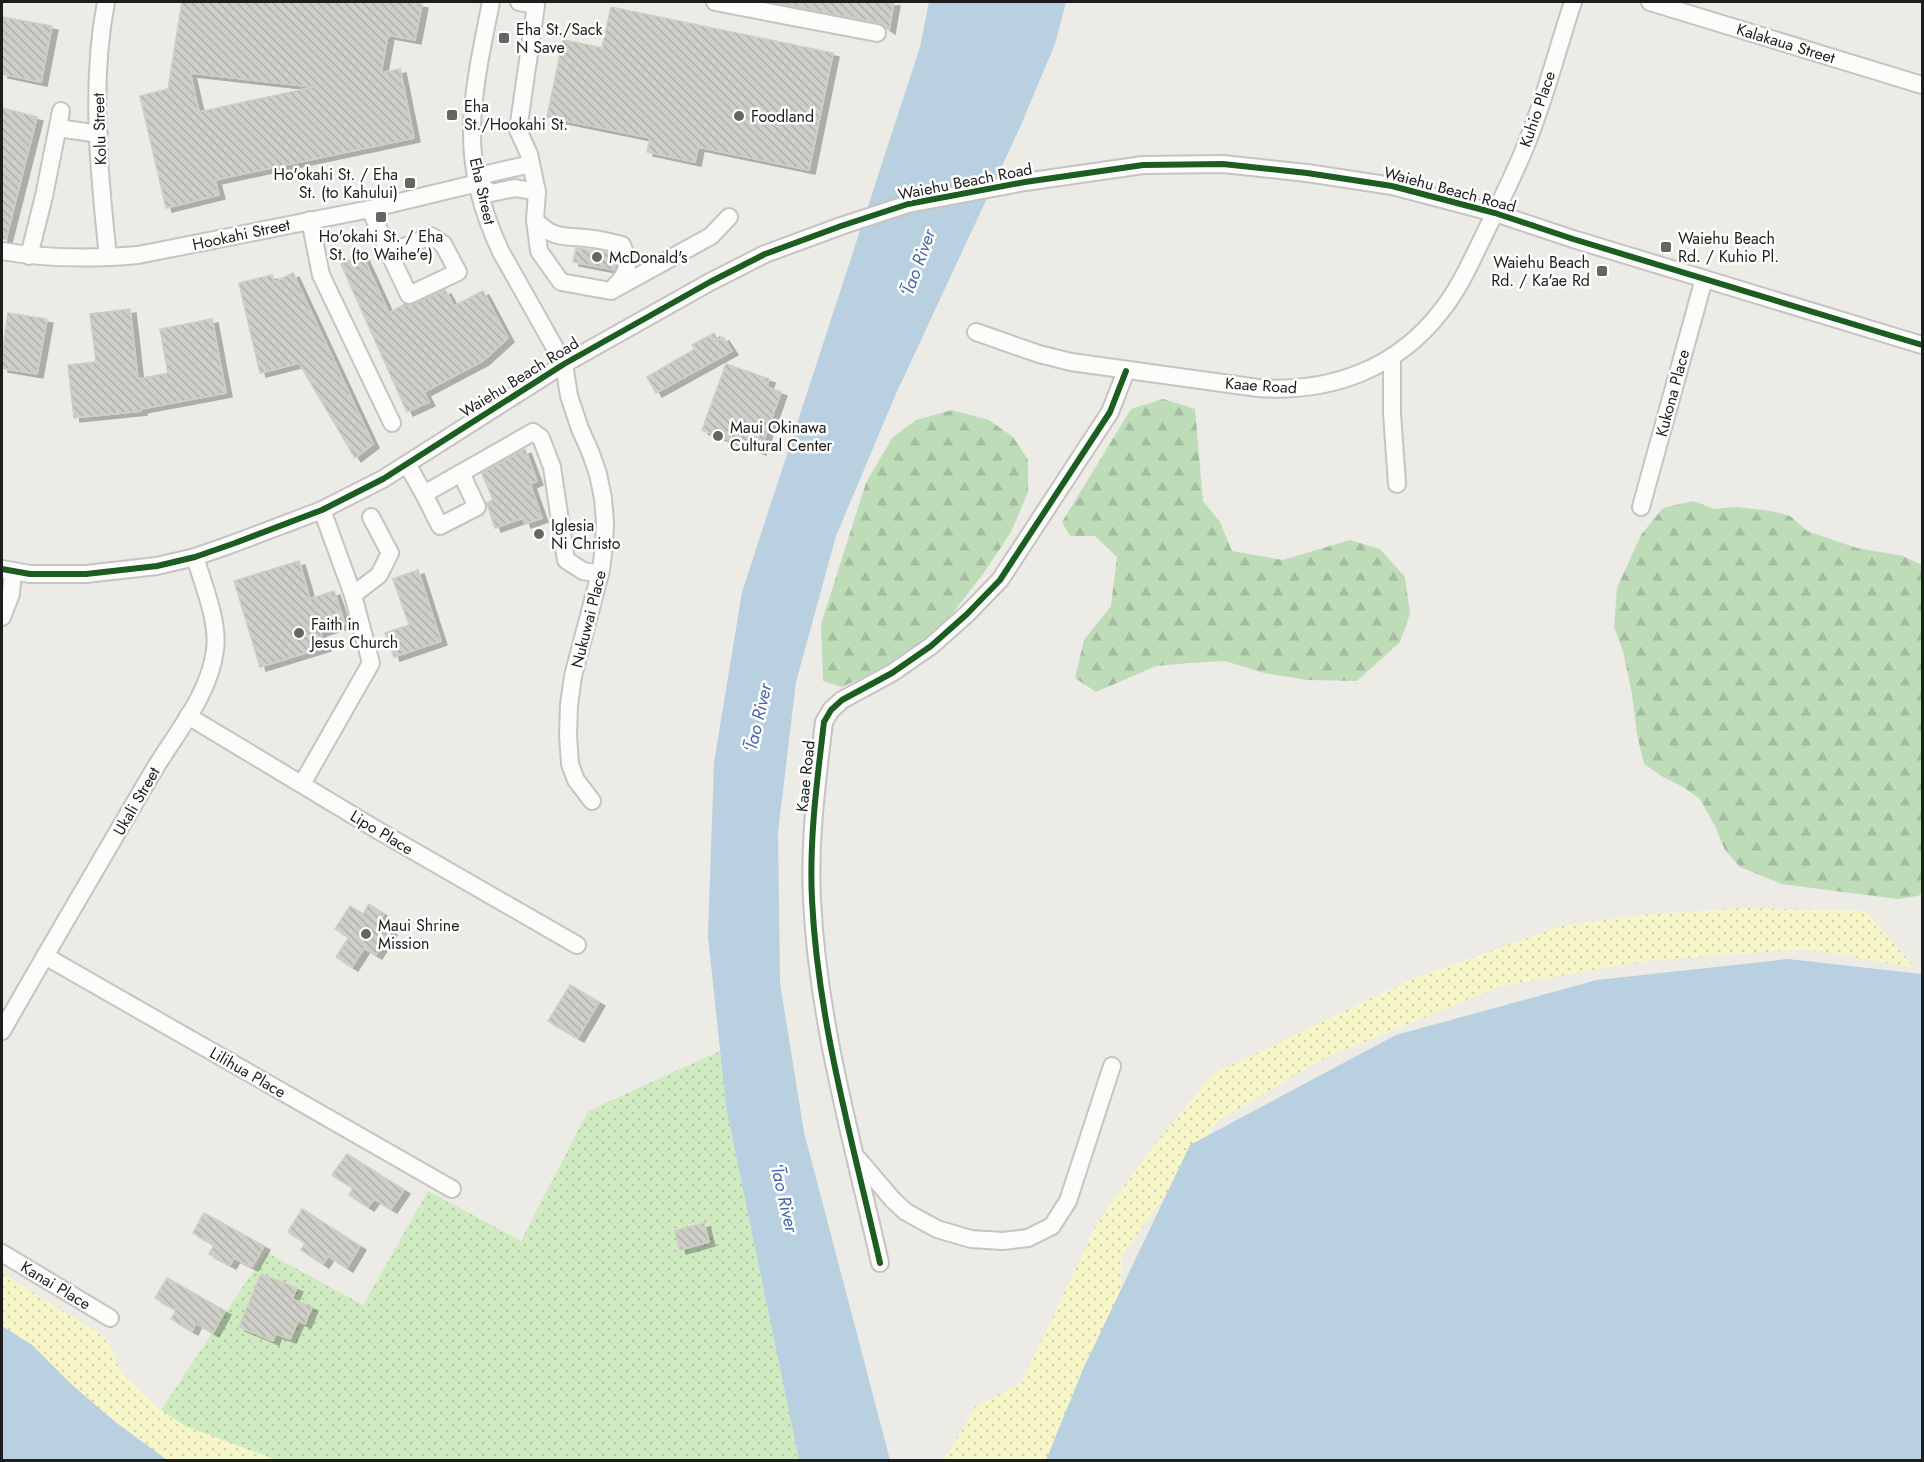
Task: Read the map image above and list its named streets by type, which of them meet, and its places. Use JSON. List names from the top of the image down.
{
  "streets": {
    "street": [
      "Kalakaua Street",
      "Kuhio Place",
      "Kolu Street",
      "Waiehu Beach Road",
      "Eha Street",
      "Hookahi Street",
      "Kaae Road",
      "Kukona Place",
      "Nukuwai Place",
      "Ukali Street",
      "Lipo Place",
      "Lilihua Place",
      "Kanai Place"
    ]
  },
  "crossings": [
    ["Kuhio Place", "Waiehu Beach Road"],
    ["Kuhio Place", "Kaae Road"],
    ["Kolu Street", "Hookahi Street"],
    ["Waiehu Beach Road", "Eha Street"],
    ["Waiehu Beach Road", "Kaae Road"],
    ["Waiehu Beach Road", "Kukona Place"],
    ["Waiehu Beach Road", "Nukuwai Place"],
    ["Waiehu Beach Road", "Ukali Street"],
    ["Eha Street", "Hookahi Street"],
    ["Eha Street", "Nukuwai Place"],
    ["Ukali Street", "Lipo Place"],
    ["Ukali Street", "Lilihua Place"]
  ],
  "water": ["ʻĪao River"],
  "places": {
    "transit": [
      "Eha St./Sack N Save",
      "Eha St./Hookahi St.",
      "Ho'okahi St. / Eha St. (to Kahului)",
      "Ho'okahi St. / Eha St. (to Waihe'e)",
      "Waiehu Beach Rd. / Kuhio Pl.",
      "Waiehu Beach Rd. / Ka'ae Rd"
    ],
    "other": [
      "Foodland",
      "McDonald's",
      "Maui Okinawa Cultural Center",
      "Iglesia Ni Christo",
      "Faith in Jesus Church",
      "Maui Shrine Mission"
    ]
  }
}
